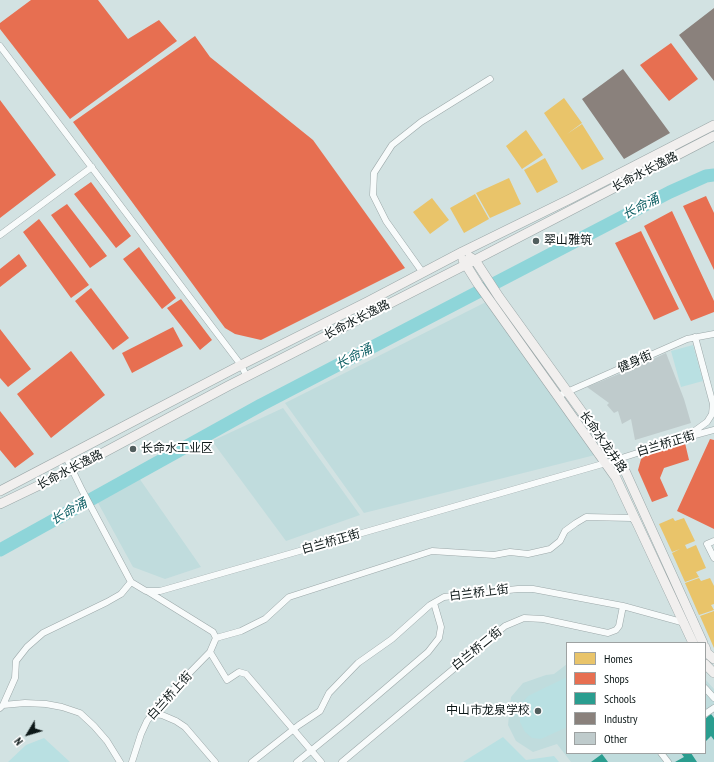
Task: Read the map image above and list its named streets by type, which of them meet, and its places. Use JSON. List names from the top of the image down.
{
  "streets": {
    "street": [
      "长命水长逸路",
      "健身街",
      "长命水龙井路",
      "白兰桥正街",
      "白兰桥上街",
      "白兰桥二街"
    ]
  },
  "crossings": [
    ["长命水长逸路", "长命水龙井路"],
    ["健身街", "长命水龙井路"],
    ["长命水龙井路", "白兰桥正街"],
    ["长命水龙井路", "白兰桥上街"],
    ["白兰桥上街", "白兰桥二街"]
  ],
  "water": ["长命涌"],
  "places": ["翠山雅筑", "长命水工业区", "中山市龙泉学校"],
  "legend": [
    "Homes",
    "Shops",
    "Schools",
    "Industry",
    "Other"
  ],
  "north": "bottom left"
}
